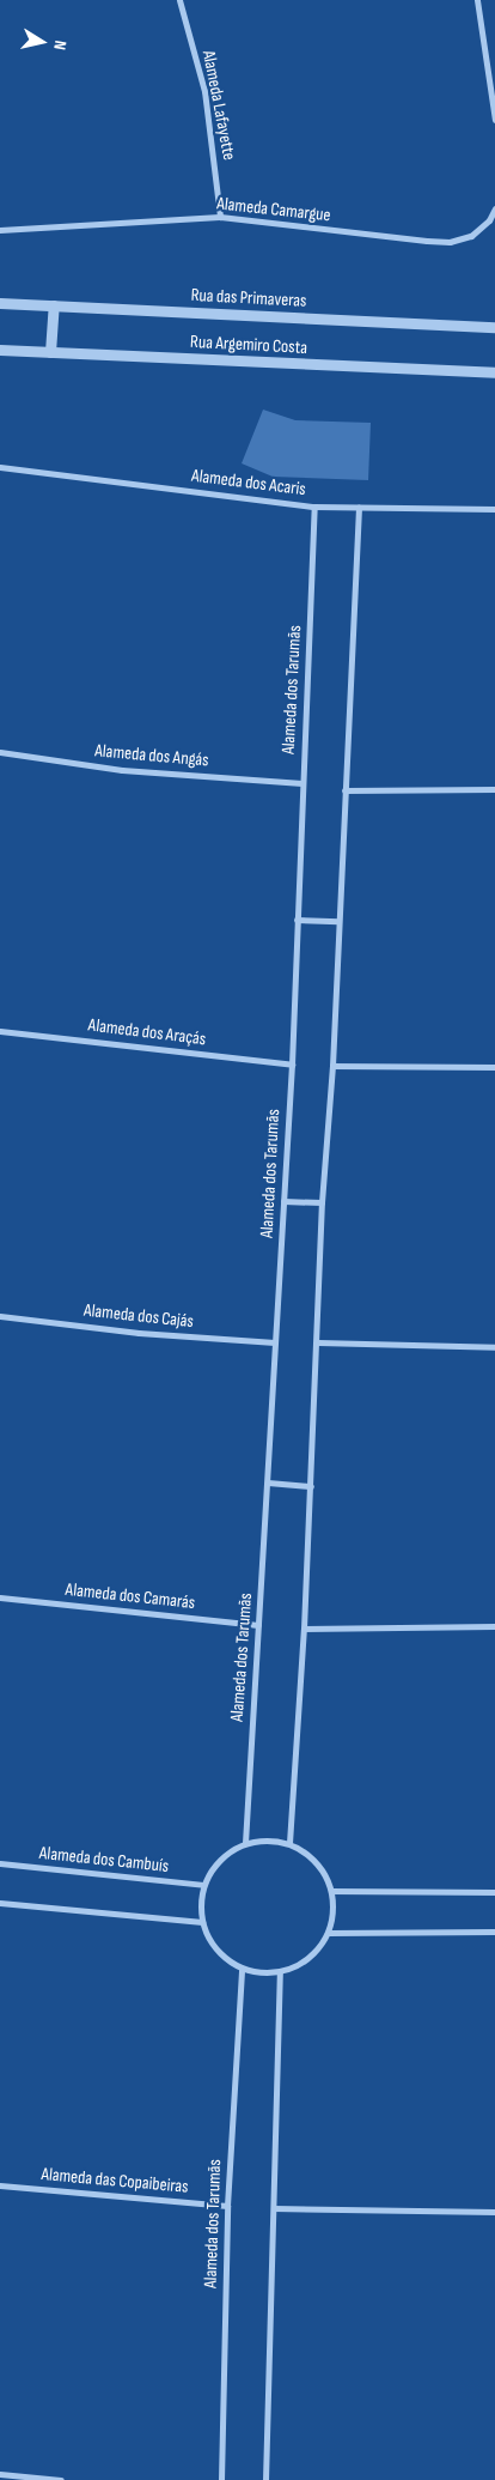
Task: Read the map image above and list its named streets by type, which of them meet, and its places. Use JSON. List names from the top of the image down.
{
  "streets": {
    "street": [
      "Alameda Lafayette",
      "Alameda Camargue",
      "Rua das Primaveras",
      "Rua Argemiro Costa",
      "Alameda dos Acaris",
      "Alameda dos Tarumãs",
      "Alameda dos Angás",
      "Alameda dos Araçás",
      "Alameda dos Cajás",
      "Alameda dos Camarás",
      "Alameda dos Cambuís",
      "Alameda das Copaibeiras"
    ]
  },
  "crossings": [
    ["Alameda Lafayette", "Alameda Camargue"],
    ["Alameda dos Acaris", "Alameda dos Tarumãs"],
    ["Alameda dos Tarumãs", "Alameda dos Angás"],
    ["Alameda dos Tarumãs", "Alameda dos Araçás"],
    ["Alameda dos Tarumãs", "Alameda dos Cajás"],
    ["Alameda dos Tarumãs", "Alameda dos Camarás"],
    ["Alameda dos Tarumãs", "Alameda dos Cambuís"],
    ["Alameda dos Tarumãs", "Alameda das Copaibeiras"]
  ],
  "north": "right"
}
